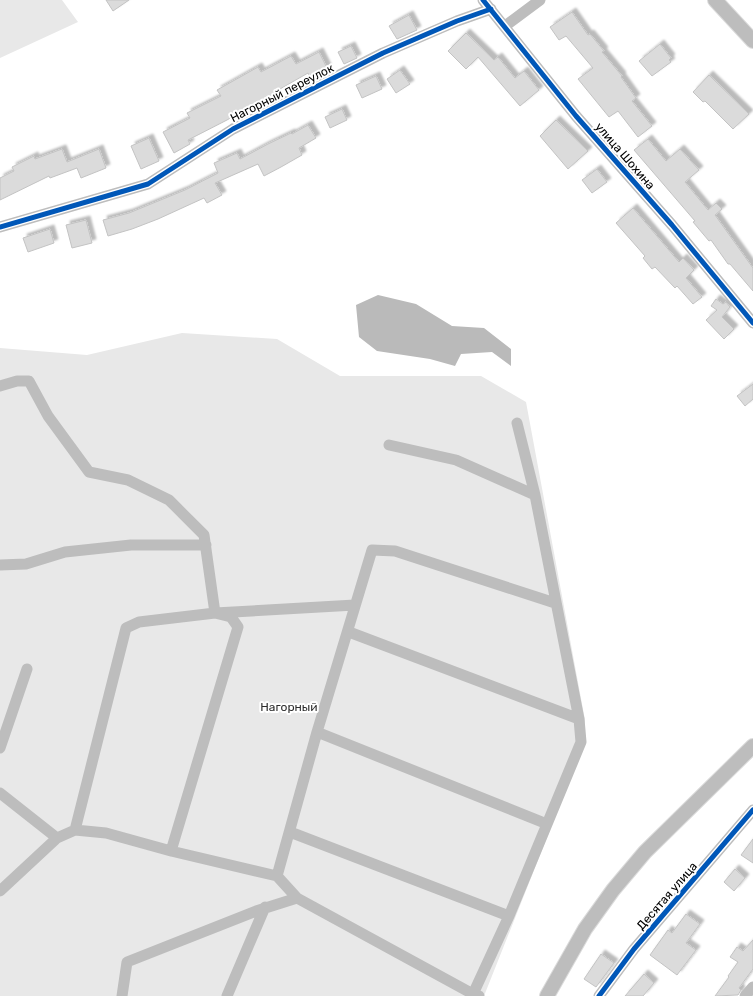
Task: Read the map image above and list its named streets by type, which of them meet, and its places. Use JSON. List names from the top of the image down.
{
  "streets": {
    "street": ["Нагорный переулок", "улица Шохина", "Десятая улица"]
  },
  "crossings": [
    ["Нагорный переулок", "улица Шохина"]
  ],
  "parks": ["Нагорный"]
}
